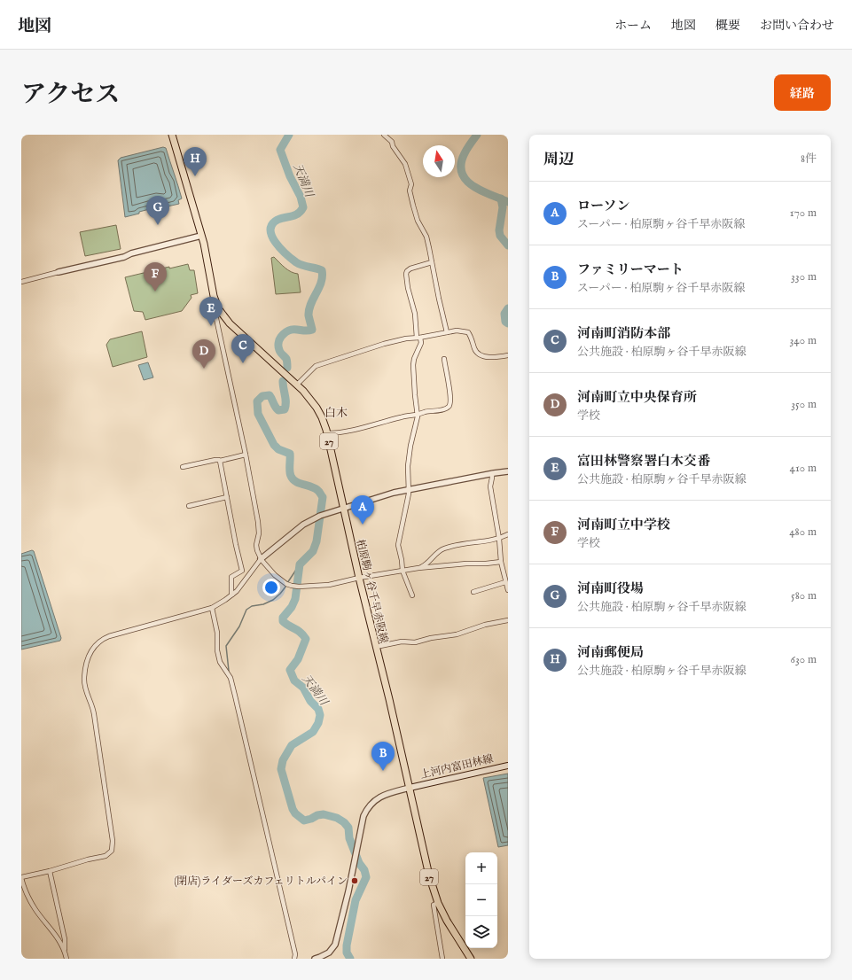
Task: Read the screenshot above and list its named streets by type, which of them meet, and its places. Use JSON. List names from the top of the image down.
{
  "streets": {
    "main road": ["27", "柏原駒ヶ谷千早赤阪線", "上河内富田林線"]
  },
  "crossings": [
    ["柏原駒ヶ谷千早赤阪線", "上河内富田林線"]
  ],
  "districts": ["白木"],
  "water": ["天満川"],
  "places": ["(閉店)ライダーズカフェリトルパイン"],
  "north": "top",
  "page": {
    "header": "地図",
    "nav": [
      "ホーム",
      "地図",
      "概要",
      "お問い合わせ"
    ],
    "title": "アクセス",
    "buttons": "経路",
    "heading": ["周辺", "8件"],
    "pins": [
      "H",
      "G",
      "F",
      "E",
      "C",
      "D",
      "A",
      "B"
    ],
    "list": [
      {
        "mark": "A",
        "name": "ローソン",
        "note": "スーパー · 柏原駒ヶ谷千早赤阪線",
        "value": "170 m"
      },
      {
        "mark": "B",
        "name": "ファミリーマート",
        "note": "スーパー · 柏原駒ヶ谷千早赤阪線",
        "value": "330 m"
      },
      {
        "mark": "C",
        "name": "河南町消防本部",
        "note": "公共施設 · 柏原駒ヶ谷千早赤阪線",
        "value": "340 m"
      },
      {
        "mark": "D",
        "name": "河南町立中央保育所",
        "note": "学校",
        "value": "350 m"
      },
      {
        "mark": "E",
        "name": "富田林警察署白木交番",
        "note": "公共施設 · 柏原駒ヶ谷千早赤阪線",
        "value": "410 m"
      },
      {
        "mark": "F",
        "name": "河南町立中学校",
        "note": "学校",
        "value": "480 m"
      },
      {
        "mark": "G",
        "name": "河南町役場",
        "note": "公共施設 · 柏原駒ヶ谷千早赤阪線",
        "value": "580 m"
      },
      {
        "mark": "H",
        "name": "河南郵便局",
        "note": "公共施設 · 柏原駒ヶ谷千早赤阪線",
        "value": "630 m"
      }
    ],
    "map_buttons": ["+", "−"]
  }
}
